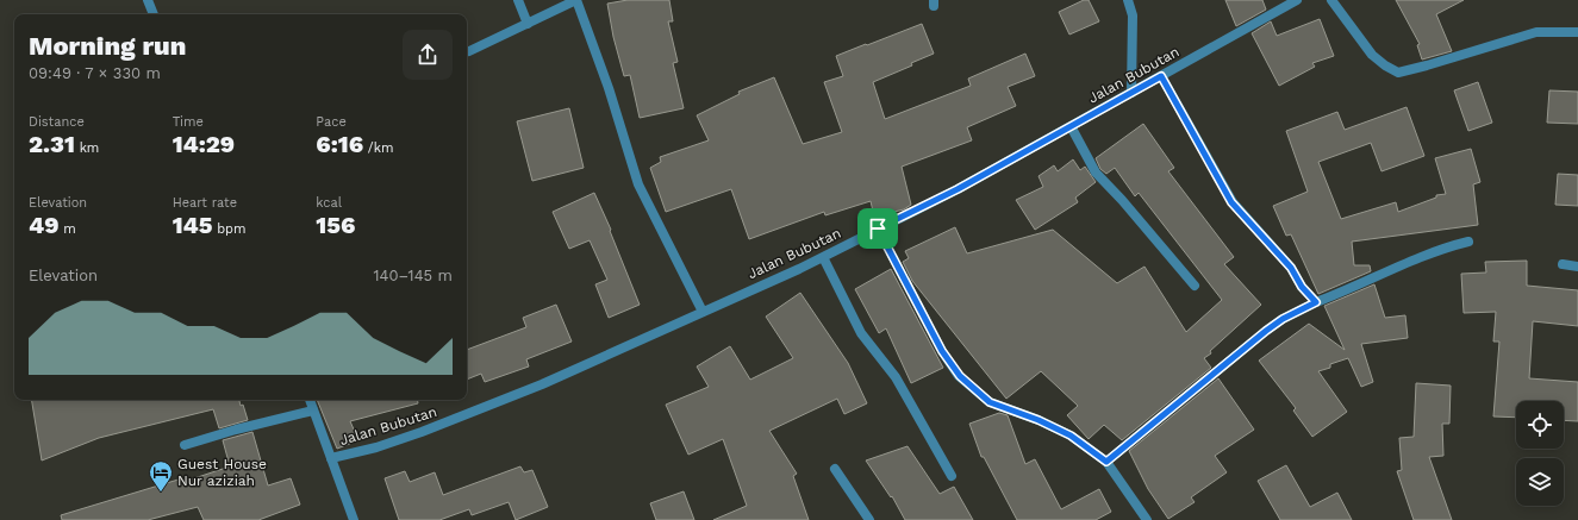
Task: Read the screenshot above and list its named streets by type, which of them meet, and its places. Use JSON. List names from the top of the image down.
{
  "streets": {
    "street": ["Jalan Bubutan"]
  },
  "places": {
    "hotel": ["Guest House Nur aziziah"]
  },
  "page": {
    "heading": ["Morning run", "09:49 · 7 × 330 m"],
    "stats": [
      ["Distance", "2.31 km"],
      ["Time", "14:29"],
      ["Pace", "6:16 /km"],
      ["Elevation", "49 m"],
      ["Heart rate", "145 bpm"],
      ["kcal", "156"]
    ],
    "chart": ["Elevation", "140–145 m"]
  }
}
